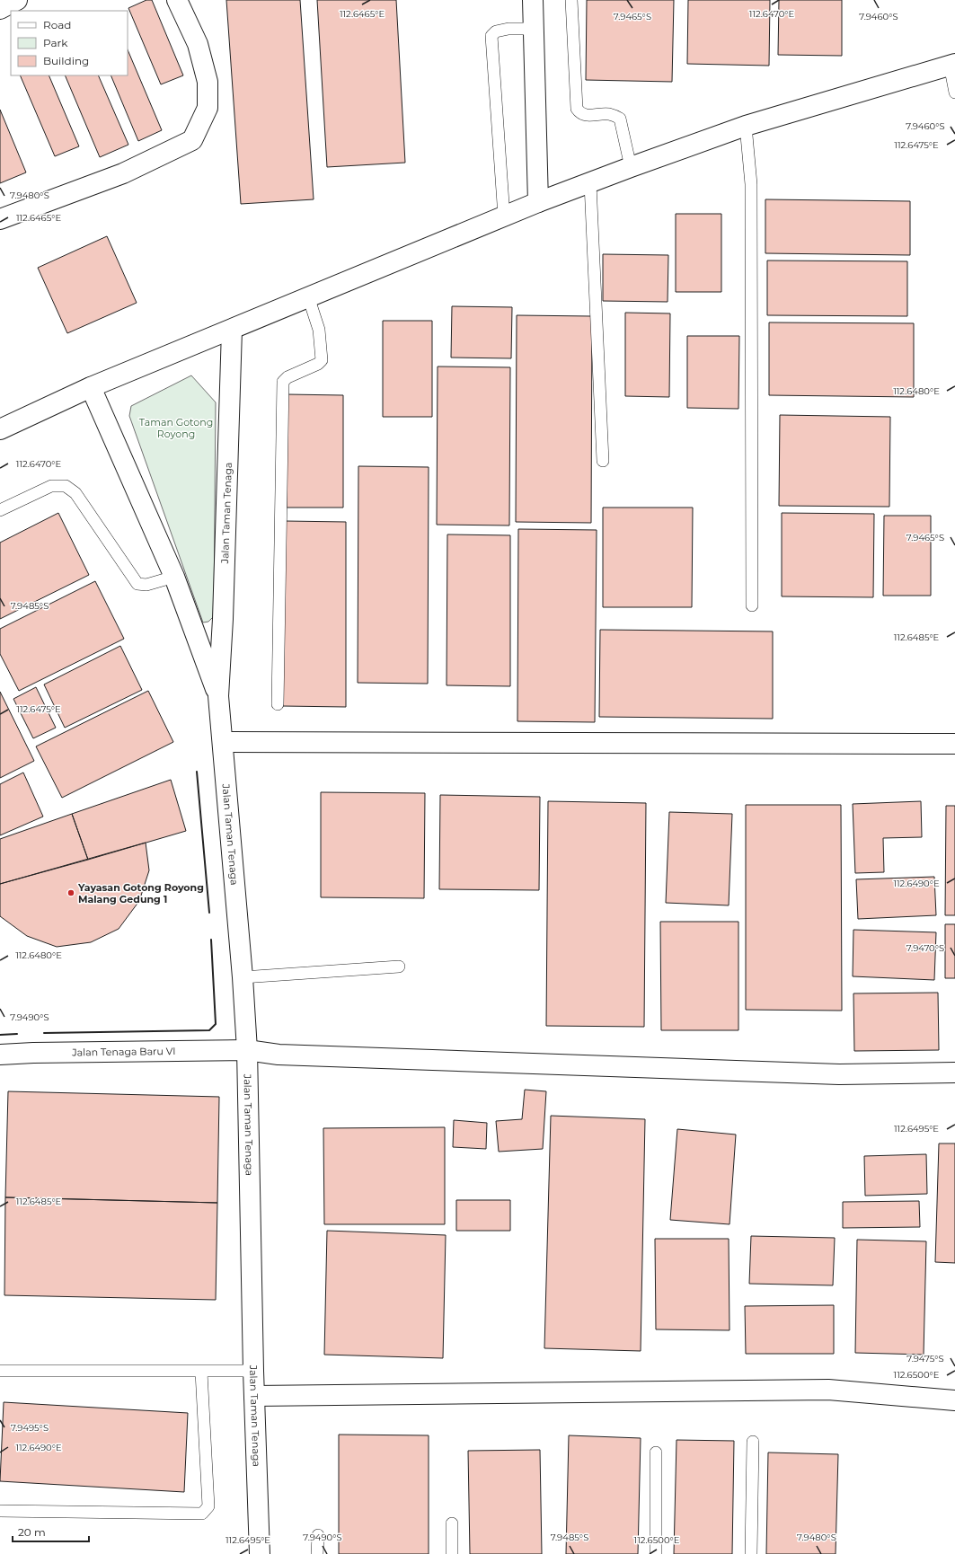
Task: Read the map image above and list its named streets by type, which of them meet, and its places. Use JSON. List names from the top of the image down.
{
  "streets": {
    "main road": ["Jalan Taman Tenaga", "Jalan Tenaga Baru VI"]
  },
  "crossings": [
    ["Jalan Taman Tenaga", "Jalan Tenaga Baru VI"]
  ],
  "parks": ["Taman Gotong Royong"],
  "places": ["Yayasan Gotong Royong Malang Gedung 1"],
  "legend": ["Road", "Park", "Building"],
  "scale_bar": "20 m",
  "coordinates": [
    "112.6465°E",
    "112.6470°E",
    "7.9460°S",
    "7.9465°S",
    "112.6475°E",
    "7.9480°S",
    "112.6480°E",
    "7.9485°S",
    "112.6485°E",
    "112.6490°E",
    "7.9470°S",
    "7.9490°S",
    "112.6495°E",
    "7.9475°S",
    "112.6500°E",
    "7.9495°S"
  ]
}
